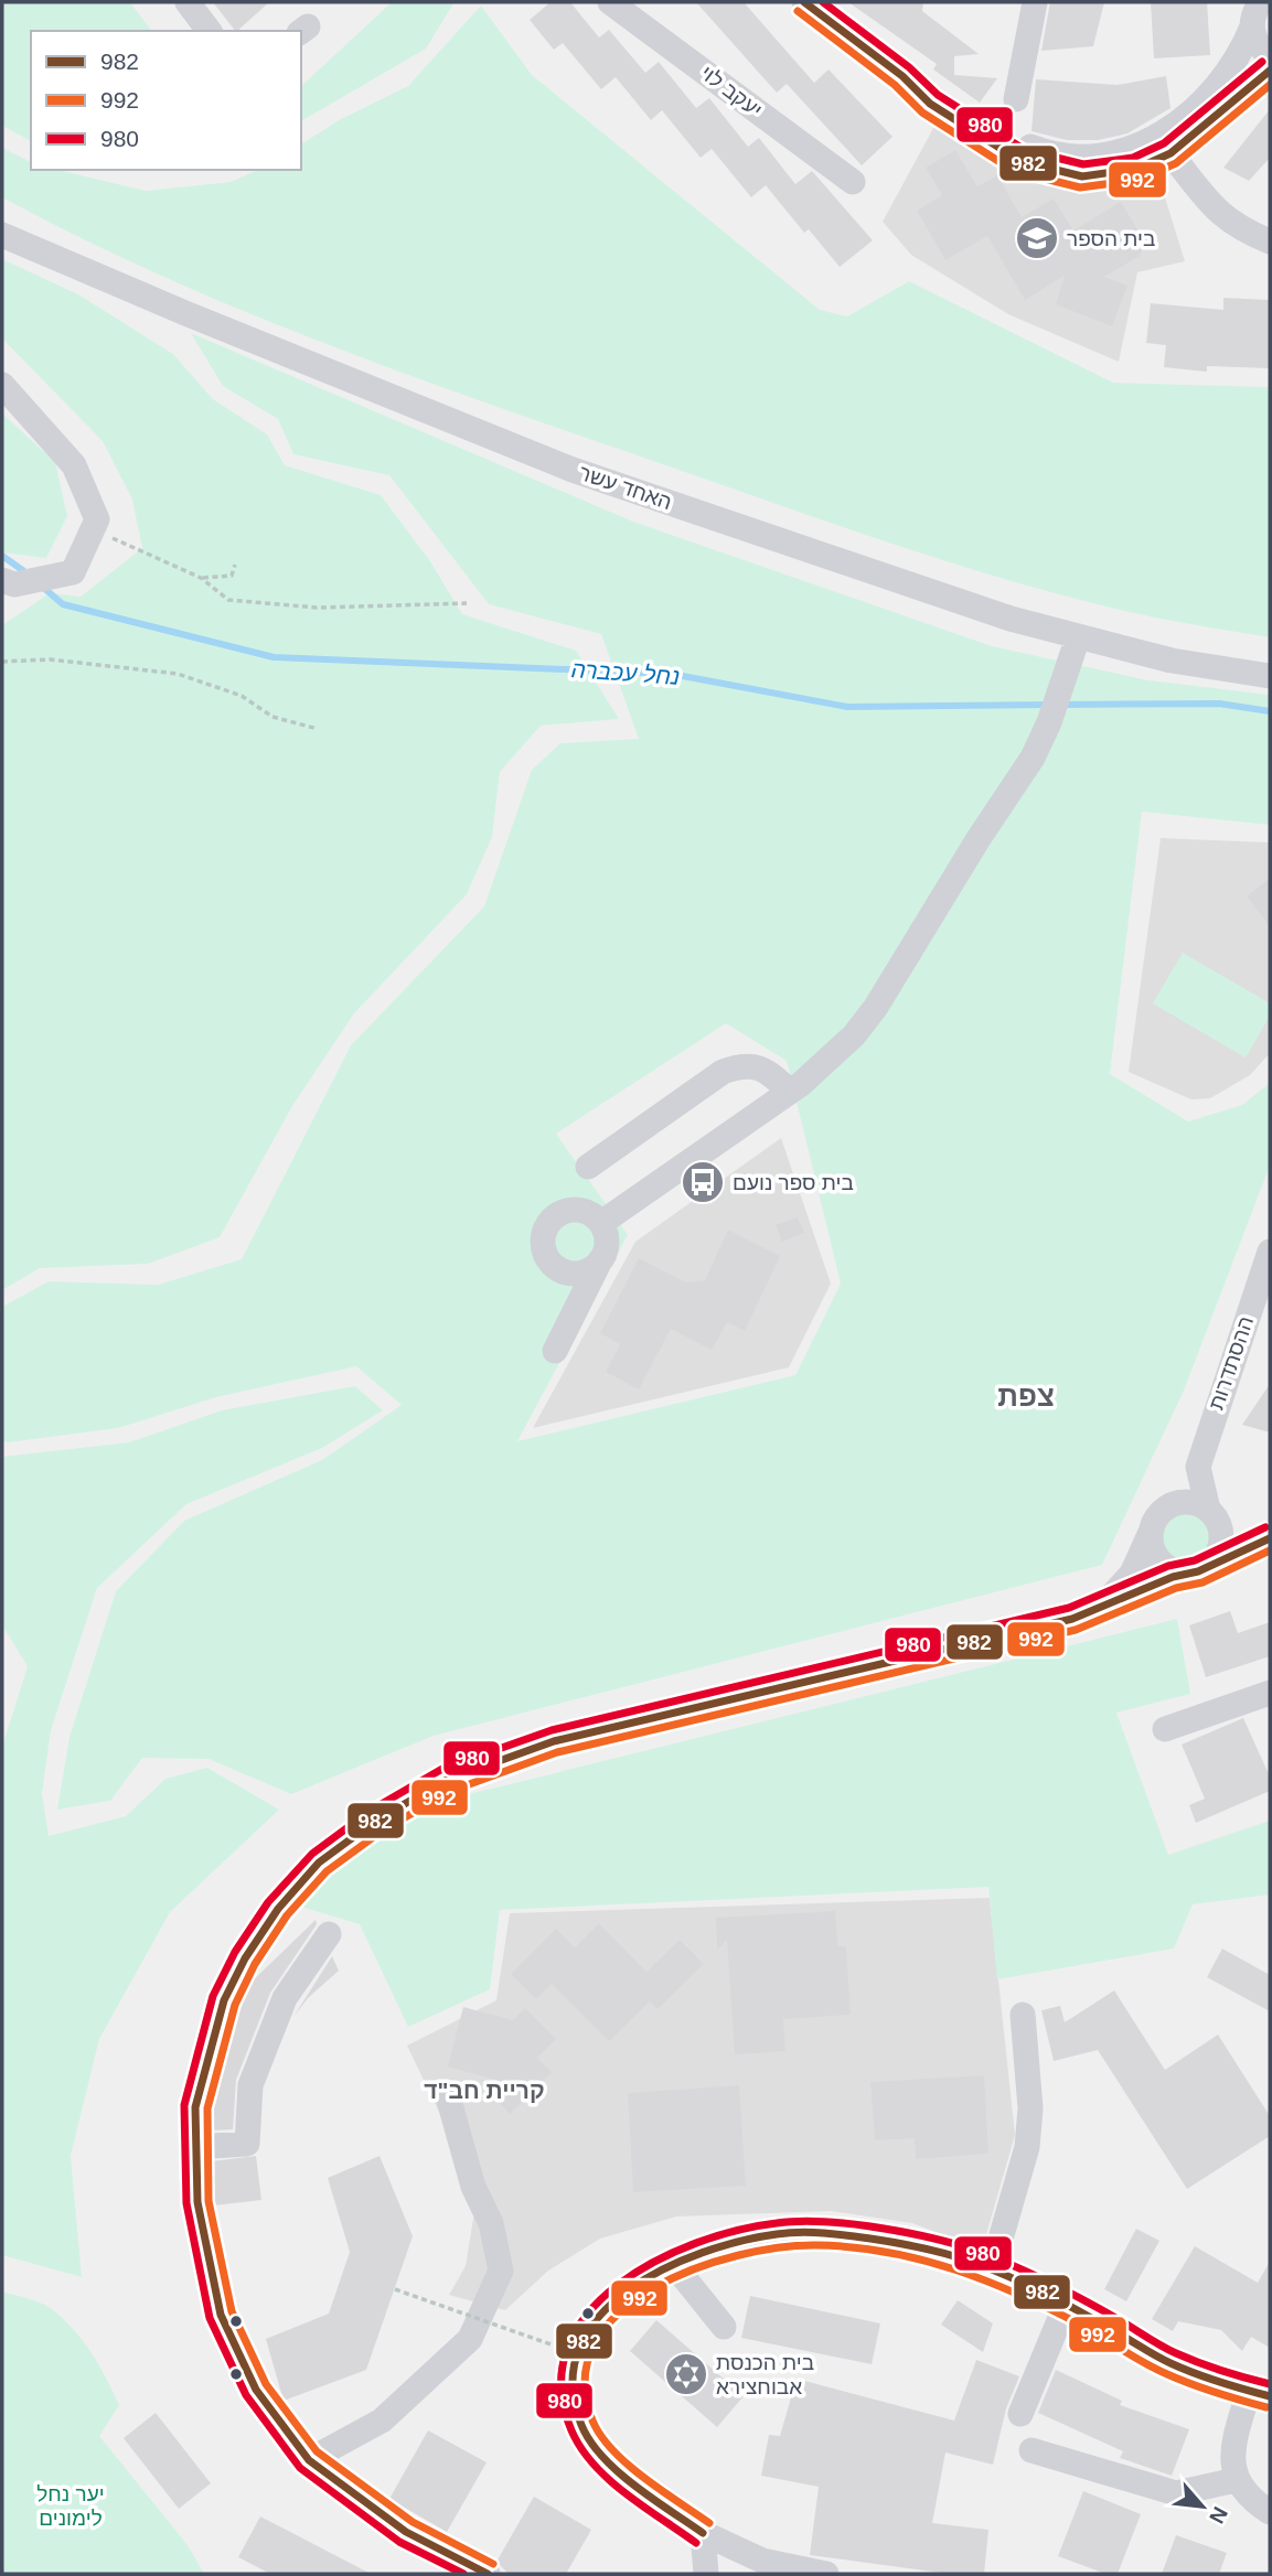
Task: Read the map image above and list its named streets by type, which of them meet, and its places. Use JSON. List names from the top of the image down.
{
  "streets": {
    "street": ["יעקב לוי", "האחד עשר", "ההסתדרות"]
  },
  "districts": ["צפת", "קריית חב\"ד"],
  "water": ["נחל עכברה"],
  "parks": ["יער נחל לימונים"],
  "places": {
    "school or university": ["בית הספר"],
    "bus stop": ["בית ספר נועם"],
    "synagogue": ["בית הכנסת אבוחצירא"]
  },
  "lines": ["transit line 982", "transit line 980", "transit line 992"],
  "legend": ["982", "992", "980"],
  "north": "bottom right"
}
